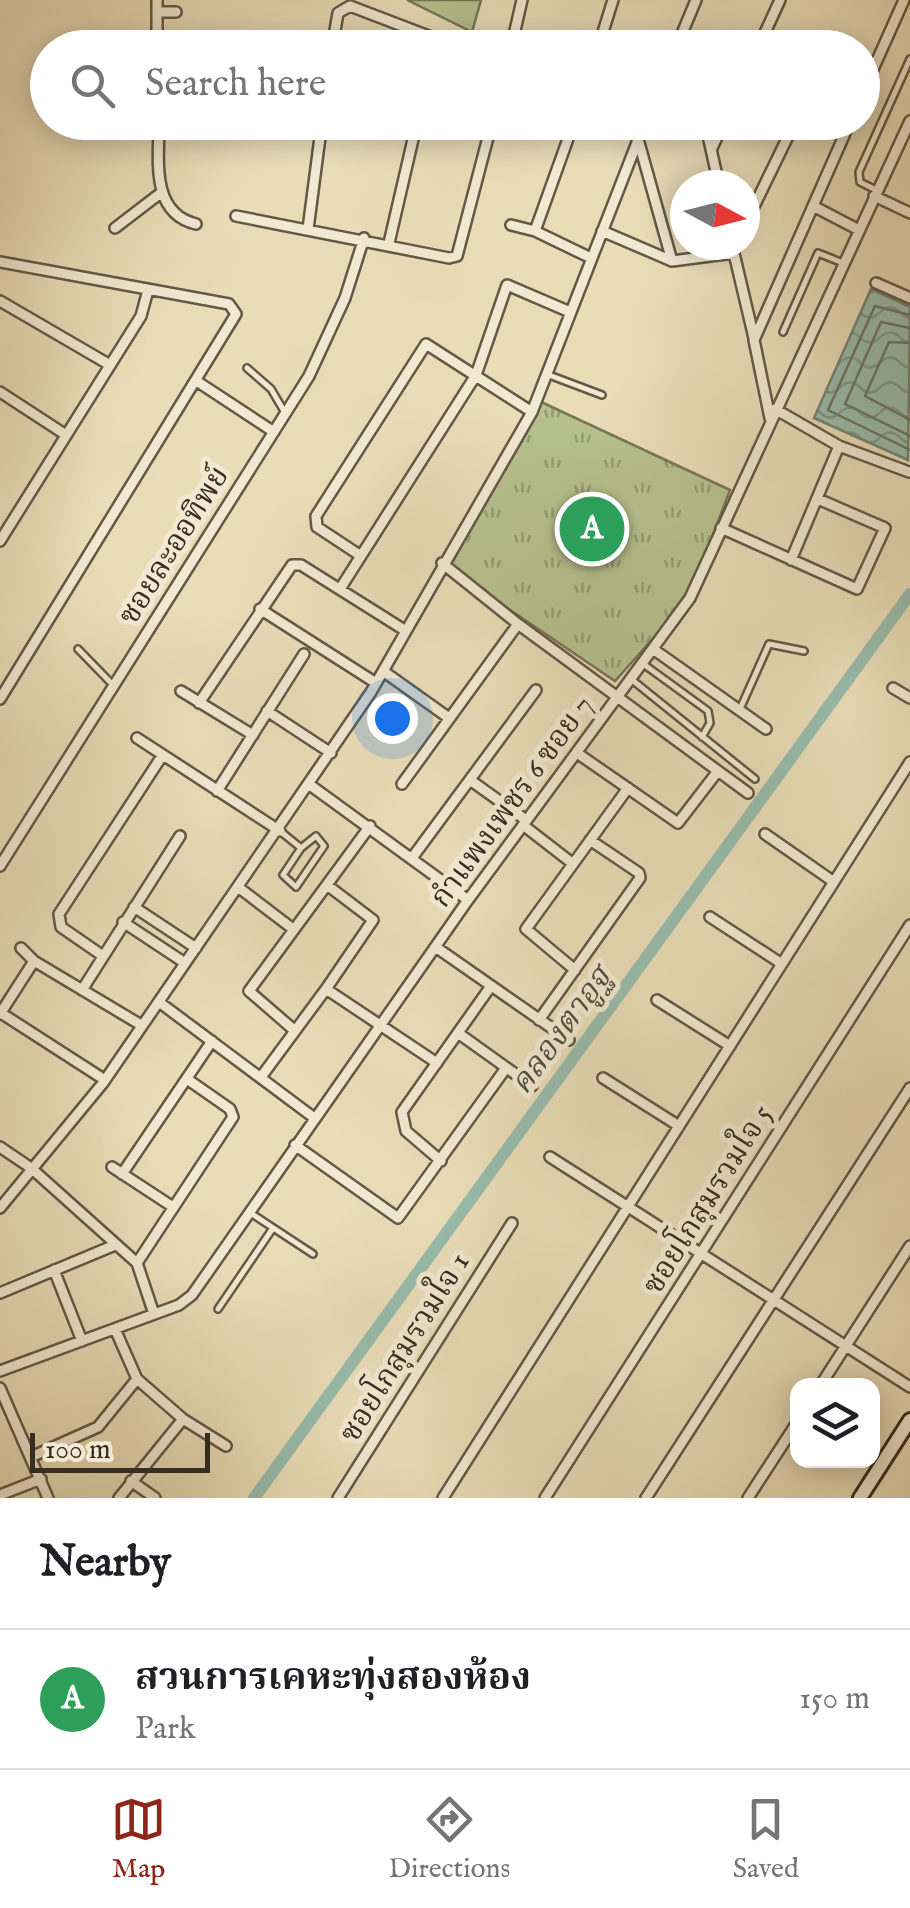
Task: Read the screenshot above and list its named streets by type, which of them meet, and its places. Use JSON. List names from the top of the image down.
{
  "streets": {
    "street": [
      "ซอยละออทิพย์",
      "กำแพงเพชร 6 ซอย 7",
      "ซอยโกสุมรวมใจ 5",
      "ซอยโกสุมรวมใจ 1"
    ]
  },
  "water": ["คลองตาอูฐ"],
  "scale_bar": "100 m",
  "north": "right",
  "page": {
    "search": "Search here",
    "pins": "A",
    "scale": "100 m",
    "heading": "Nearby",
    "list": [
      {
        "mark": "A",
        "name": "สวนการเคหะทุ่งสองห้อง",
        "note": "Park",
        "value": "150 m"
      }
    ],
    "nav": ["Map", "Directions", "Saved"]
  }
}
